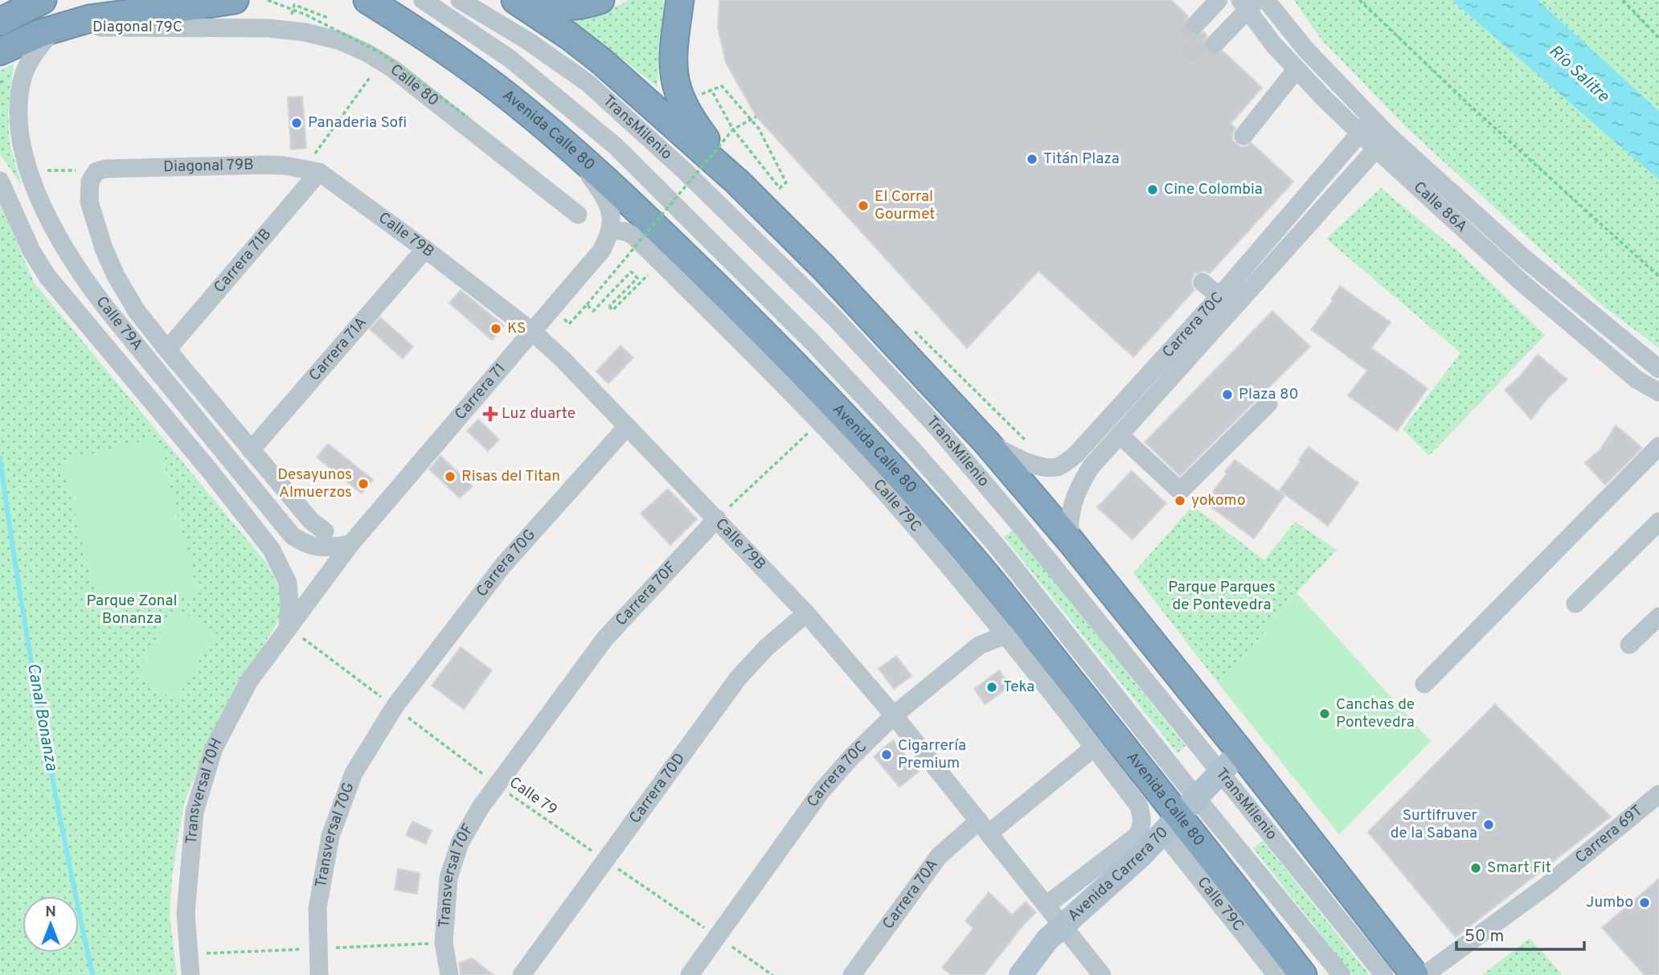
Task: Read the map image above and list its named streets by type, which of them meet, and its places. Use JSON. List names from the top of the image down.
{
  "streets": {
    "highway": ["Avenida Calle 80"],
    "main road": ["Avenida Carrera 70"],
    "street": [
      "Diagonal 79C",
      "Calle 80",
      "TransMilenio",
      "Diagonal 79B",
      "Calle 86A",
      "Calle 79B",
      "Carrera 71B",
      "Calle 79A",
      "Carrera 70C",
      "Carrera 71A",
      "Carrera 71",
      "Calle 79C",
      "Carrera 70G",
      "Carrera 70F",
      "Carrera 70D",
      "Transversal 70H",
      "Transversal 70G",
      "Carrera 69T",
      "Transversal 70F",
      "Carrera 70A"
    ],
    "path": ["Calle 79"]
  },
  "crossings": [
    ["Diagonal 79C", "Calle 80"],
    ["Diagonal 79C", "Calle 79A"],
    ["TransMilenio", "Avenida Calle 80"],
    ["TransMilenio", "Calle 79C"],
    ["TransMilenio", "Avenida Carrera 70"],
    ["Avenida Calle 80", "Carrera 70C"],
    ["Avenida Calle 80", "Calle 79C"],
    ["Avenida Calle 80", "Avenida Carrera 70"],
    ["Diagonal 79B", "Calle 79B"],
    ["Diagonal 79B", "Carrera 71B"],
    ["Diagonal 79B", "Calle 79A"],
    ["Calle 86A", "Carrera 70C"],
    ["Calle 79B", "Carrera 71B"],
    ["Calle 79B", "Carrera 70C"],
    ["Calle 79B", "Carrera 71A"],
    ["Calle 79B", "Carrera 71"],
    ["Calle 79B", "Carrera 70G"],
    ["Calle 79B", "Carrera 70F"],
    ["Calle 79B", "Carrera 70D"],
    ["Calle 79B", "Avenida Carrera 70"],
    ["Calle 79B", "Carrera 70A"],
    ["Carrera 71B", "Calle 79A"],
    ["Calle 79A", "Carrera 71A"],
    ["Calle 79A", "Carrera 71"],
    ["Calle 79A", "Transversal 70H"],
    ["Calle 79A", "Calle 79"],
    ["Carrera 70C", "Calle 79C"],
    ["Carrera 70C", "Calle 79"],
    ["Carrera 71", "Calle 79C"],
    ["Carrera 71", "Transversal 70H"],
    ["Carrera 71", "Calle 79"],
    ["Calle 79C", "Avenida Carrera 70"],
    ["Calle 79C", "Carrera 70A"],
    ["Carrera 70G", "Calle 79"],
    ["Carrera 70G", "Transversal 70G"],
    ["Carrera 70F", "Calle 79"],
    ["Carrera 70F", "Transversal 70F"],
    ["Carrera 70D", "Calle 79"],
    ["Transversal 70H", "Calle 79"],
    ["Calle 79", "Transversal 70G"],
    ["Calle 79", "Transversal 70F"]
  ],
  "water": ["Río Salitre", "Canal Bonanza"],
  "parks": ["Parque Parques de Pontevedra", "Parque Zonal Bonanza"],
  "places": {
    "other": [
      "Panaderia Sofi",
      "Titán Plaza",
      "Cine Colombia",
      "El Corral Gourmet",
      "KS",
      "Plaza 80",
      "Risas del Titan",
      "Desayunos Almuerzos",
      "yokomo",
      "Teka",
      "Canchas de Pontevedra",
      "Cigarrería Premium",
      "Surtifruver de la Sabana",
      "Smart Fit",
      "Jumbo"
    ],
    "health": ["Luz duarte"]
  },
  "scale_bar": "50 m",
  "north": "top"
}
